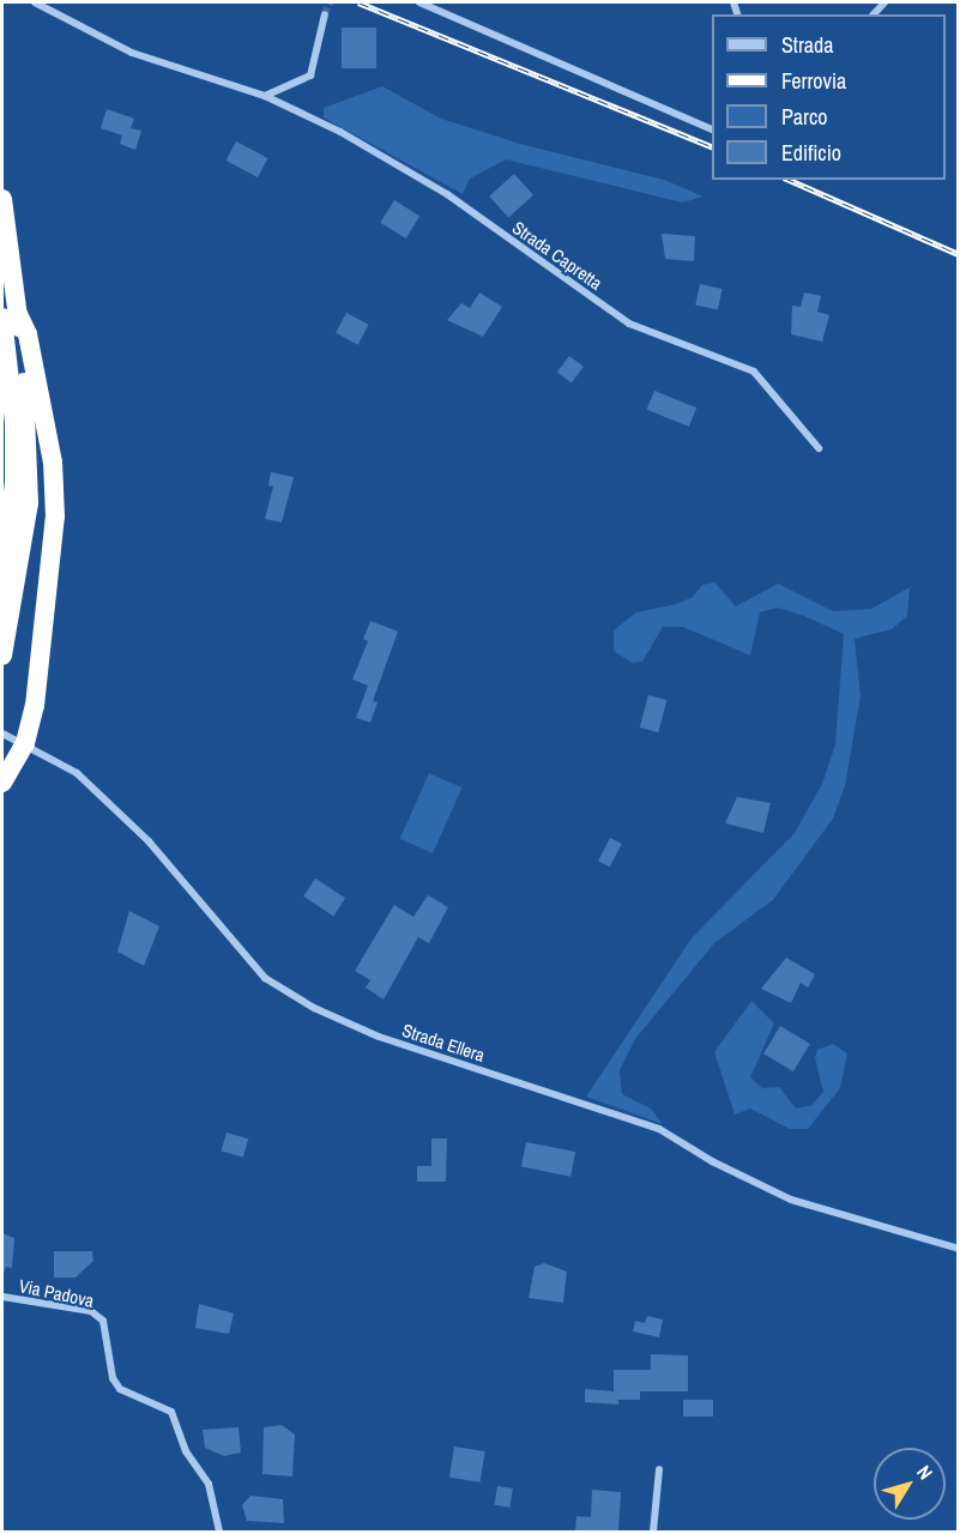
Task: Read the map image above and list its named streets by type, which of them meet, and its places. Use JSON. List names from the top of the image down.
{
  "streets": {
    "street": ["Strada Capretta", "Strada Ellera", "Via Padova"]
  },
  "legend": [
    "Strada",
    "Ferrovia",
    "Parco",
    "Edificio"
  ],
  "north": "top right"
}
